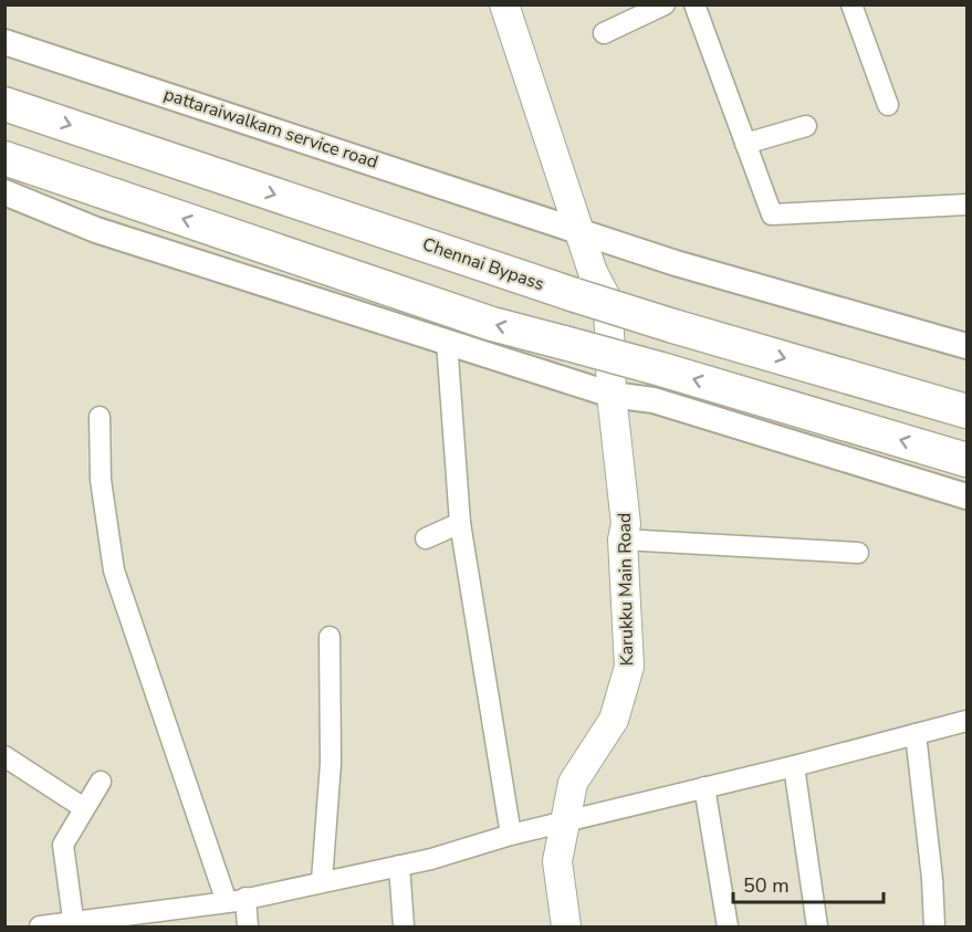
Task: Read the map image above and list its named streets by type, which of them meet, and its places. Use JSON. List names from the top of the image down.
{
  "streets": {
    "highway": ["Chennai Bypass"],
    "main road": ["Karukku Main Road"],
    "street": ["pattaraiwalkam service road"]
  },
  "crossings": [
    ["pattaraiwalkam service road", "Karukku Main Road"]
  ],
  "scale_bar": "50 m"
}
